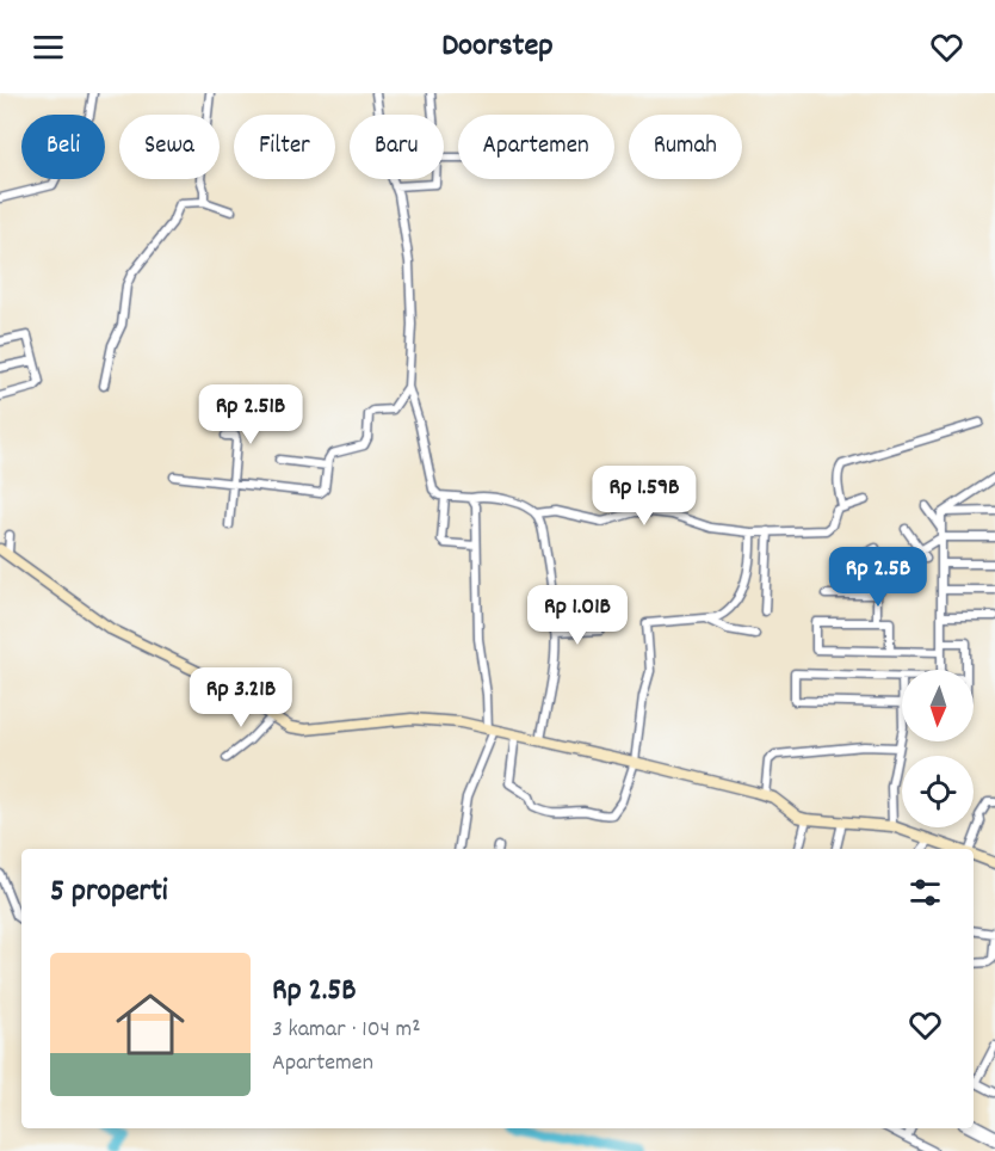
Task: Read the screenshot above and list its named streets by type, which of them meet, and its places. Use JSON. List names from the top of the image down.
{
  "north": "bottom",
  "page": {
    "header": "Doorstep",
    "chip": [
      "Beli",
      "Sewa",
      "Filter",
      "Baru",
      "Apartemen",
      "Rumah"
    ],
    "price": [
      "Rp 2.51B",
      "Rp 1.59B",
      "Rp 2.5B",
      "Rp 1.01B",
      "Rp 3.21B"
    ],
    "heading": "5 properti",
    "list": [
      {
        "name": "Rp 2.5B",
        "note": "3 kamar · 104 m² · Apartemen"
      }
    ]
  }
}
